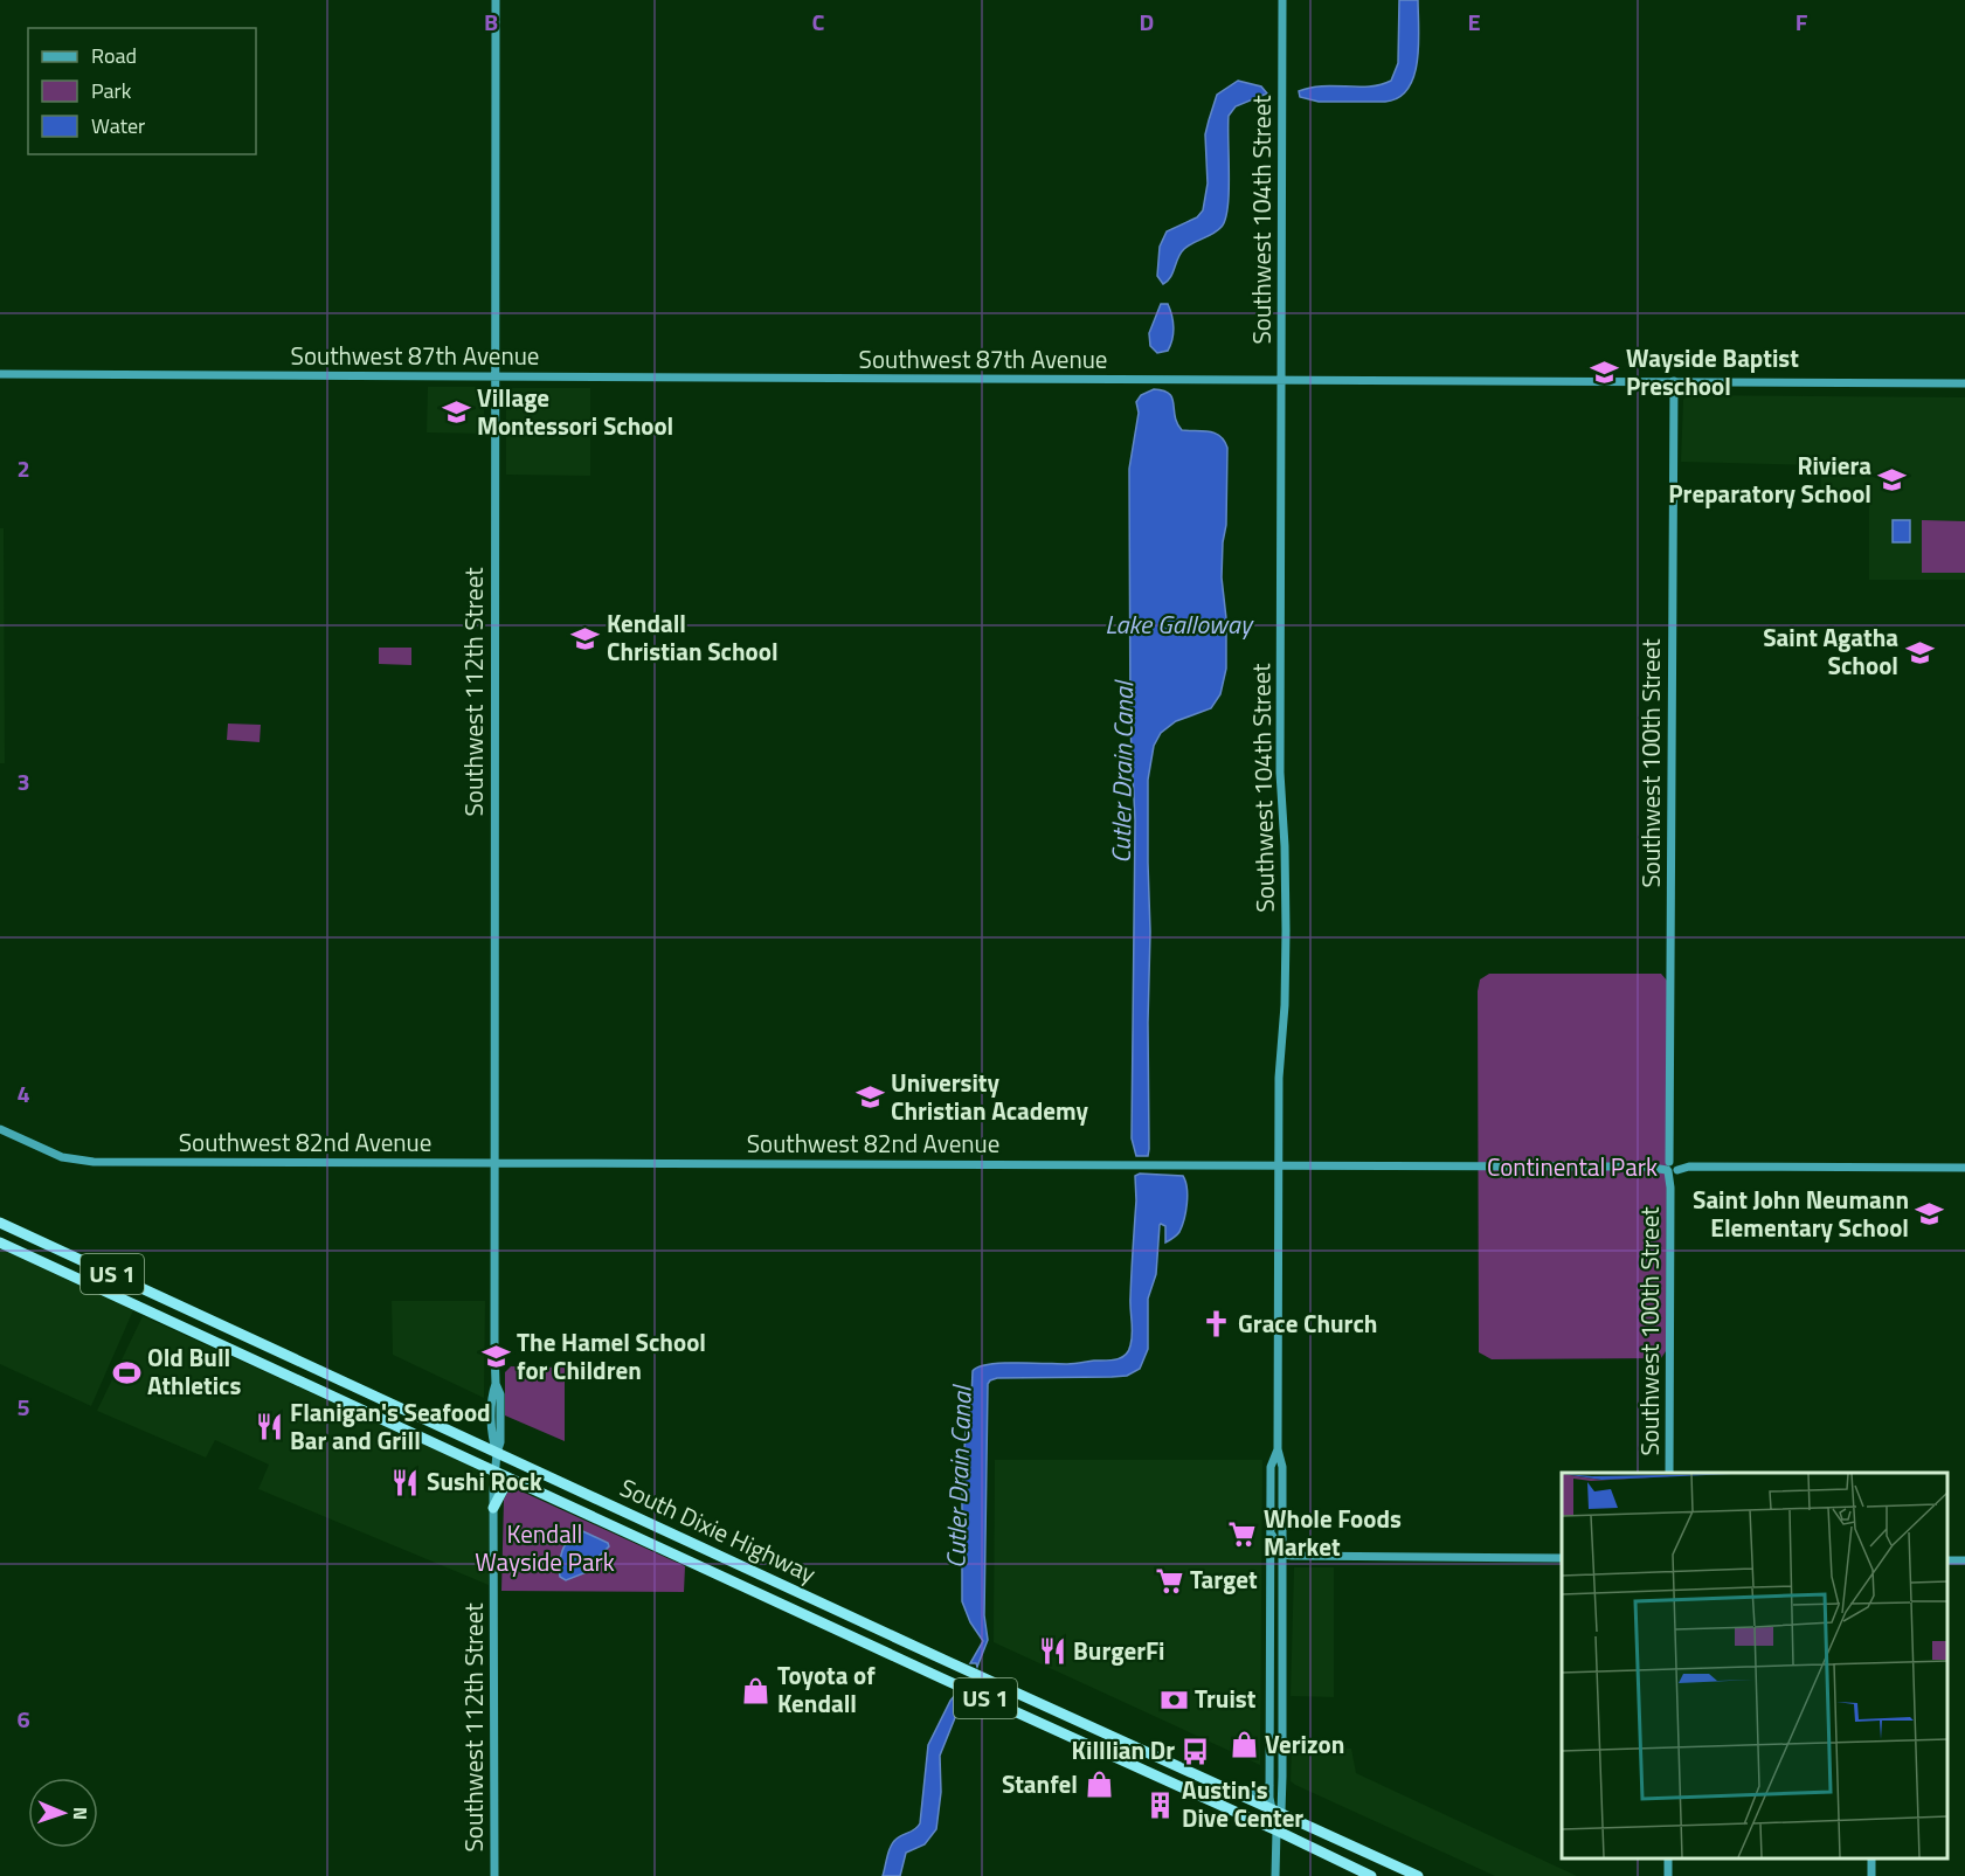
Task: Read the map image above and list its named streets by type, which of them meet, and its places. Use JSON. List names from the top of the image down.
{
  "streets": {
    "highway": ["US 1", "South Dixie Highway"],
    "street": [
      "Southwest 104th Street",
      "Southwest 87th Avenue",
      "Southwest 112th Street",
      "Southwest 100th Street",
      "Southwest 82nd Avenue"
    ]
  },
  "crossings": [
    ["Southwest 104th Street", "Southwest 87th Avenue"],
    ["Southwest 104th Street", "Southwest 82nd Avenue"],
    ["Southwest 104th Street", "South Dixie Highway"],
    ["Southwest 87th Avenue", "Southwest 112th Street"],
    ["Southwest 87th Avenue", "Southwest 100th Street"],
    ["Southwest 112th Street", "Southwest 82nd Avenue"],
    ["Southwest 112th Street", "South Dixie Highway"],
    ["Southwest 100th Street", "Southwest 82nd Avenue"]
  ],
  "water": ["Lake Galloway", "Cutler Drain Canal"],
  "parks": ["Continental Park", "Kendall Wayside Park"],
  "places": {
    "school or university": [
      "Wayside Baptist Preschool",
      "Village Montessori School",
      "Riviera Preparatory School",
      "Kendall Christian School",
      "Saint Agatha School",
      "University Christian Academy",
      "Saint John Neumann Elementary School",
      "The Hamel School for Children"
    ],
    "church": ["Grace Church"],
    "sports": ["Old Bull Athletics"],
    "restaurant": ["Flanigan's Seafood Bar and Grill", "Sushi Rock", "BurgerFi"],
    "supermarket": ["Whole Foods Market", "Target"],
    "shop": ["Toyota of Kendall", "Verizon", "Stanfel"],
    "bank": ["Truist"],
    "bus stop": ["Killlian Dr"],
    "building": ["Austin's Dive Center"]
  },
  "legend": ["Road", "Park", "Water"],
  "north": "right",
  "grid": {
    "columns": [
      "B",
      "C",
      "D",
      "E",
      "F"
    ],
    "rows": [
      "2",
      "3",
      "4",
      "5",
      "6"
    ]
  }
}
